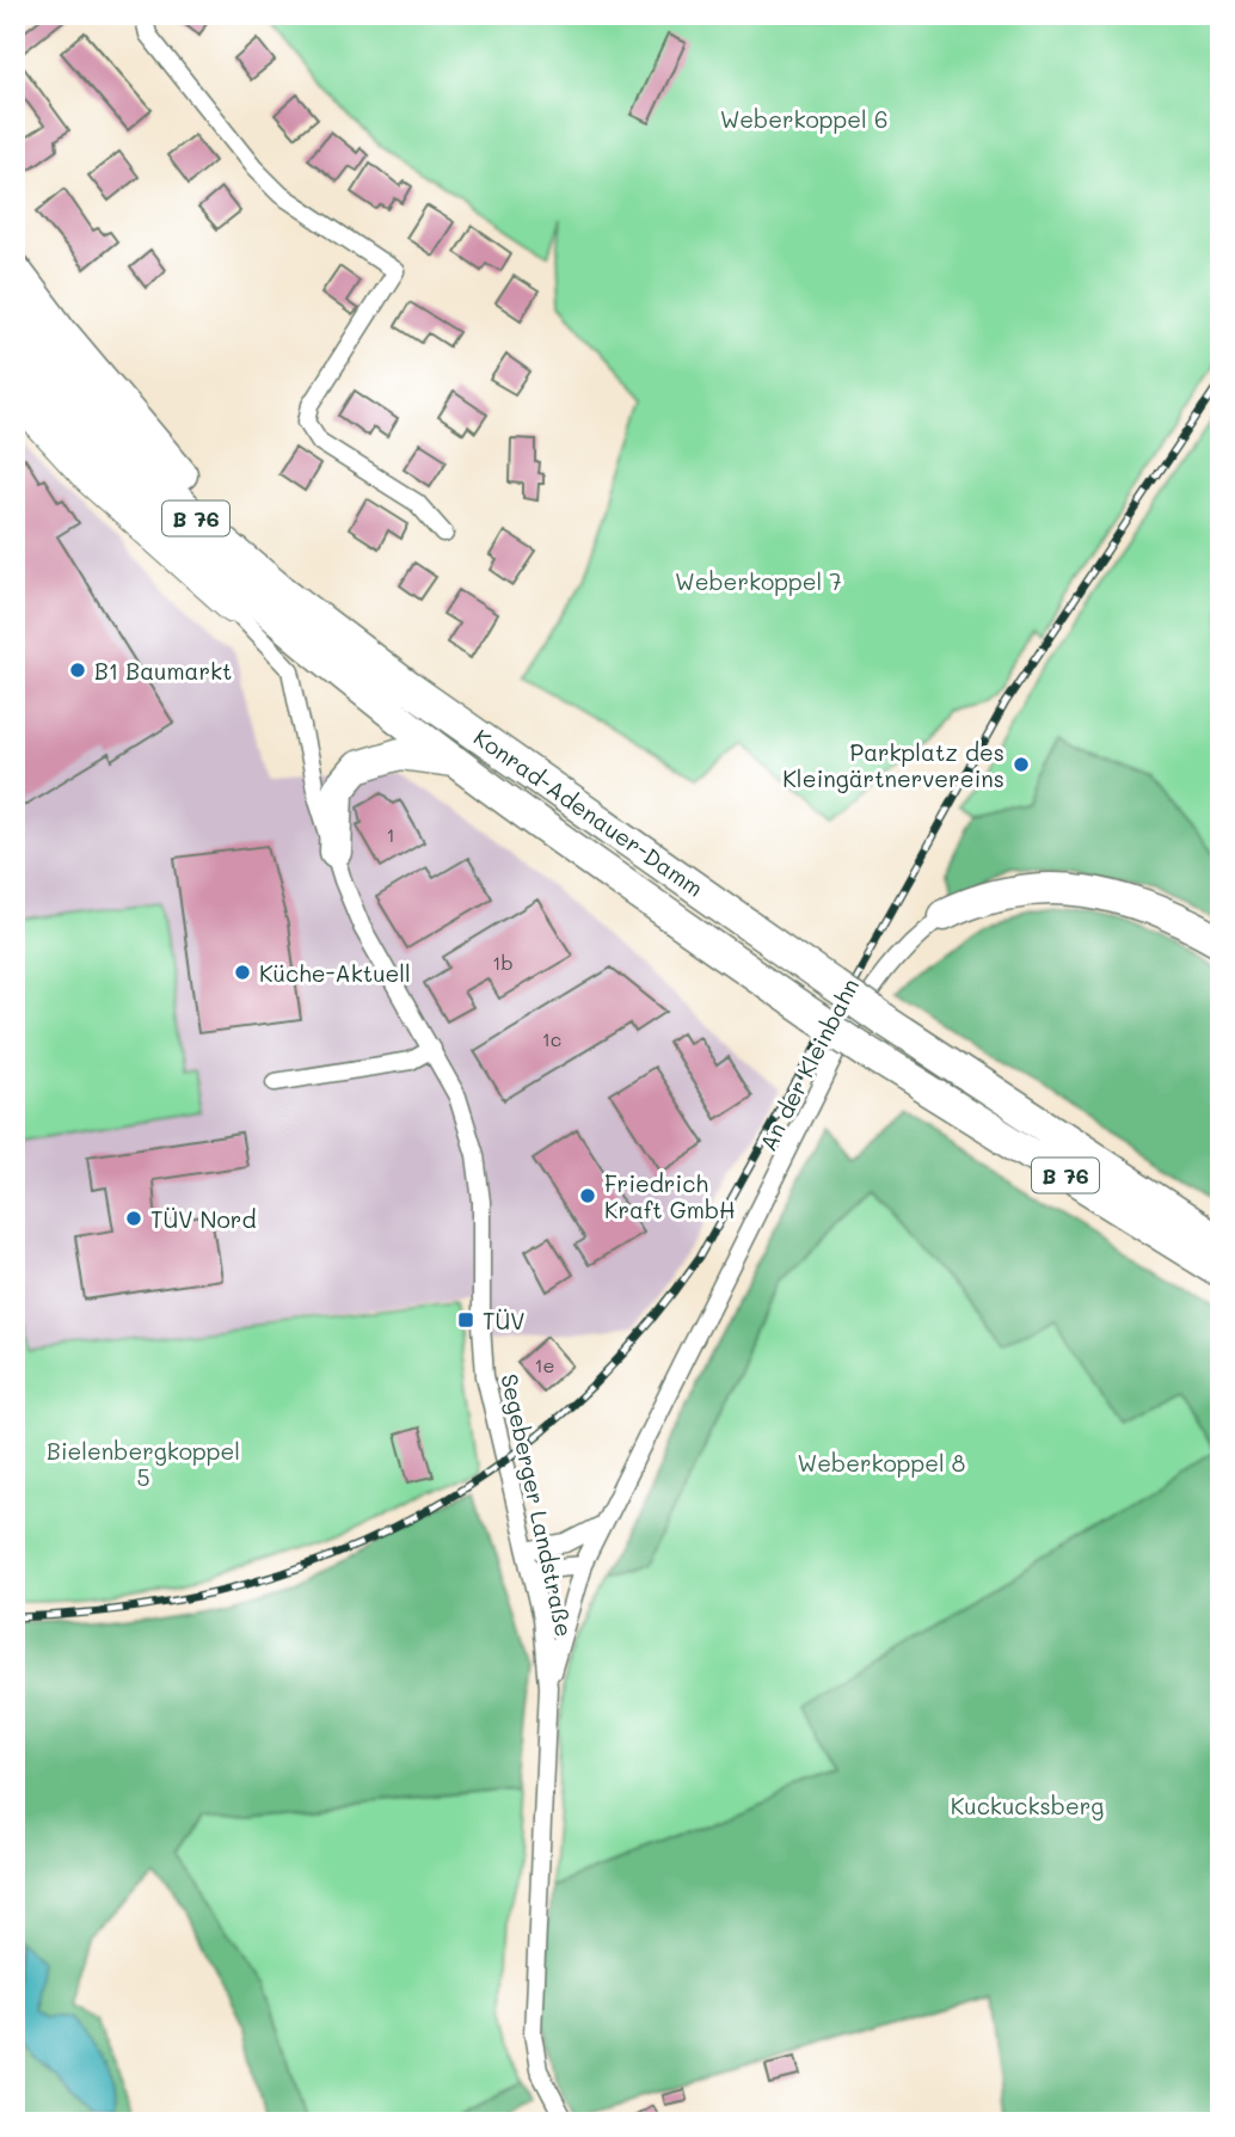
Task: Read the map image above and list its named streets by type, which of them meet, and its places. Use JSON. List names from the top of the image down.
{
  "streets": {
    "highway": ["B 76", "Konrad-Adenauer-Damm"],
    "street": ["An der Kleinbahn", "Segeberger Landstraße"]
  },
  "crossings": [
    ["B 76", "Konrad-Adenauer-Damm"],
    ["B 76", "Segeberger Landstraße"],
    ["An der Kleinbahn", "Segeberger Landstraße"]
  ],
  "parks": [
    "Weberkoppel 6",
    "Weberkoppel 7",
    "Bielenbergkoppel 5",
    "Weberkoppel 8",
    "Kuckucksberg"
  ],
  "places": {
    "other": [
      "B1 Baumarkt",
      "Parkplatz des Kleingärtnervereins",
      "Küche-Aktuell",
      "Friedrich Kraft GmbH",
      "TÜV Nord"
    ],
    "transit": ["TÜV"]
  },
  "house_numbers": [
    "1",
    "1b",
    "1c",
    "1e"
  ]
}
